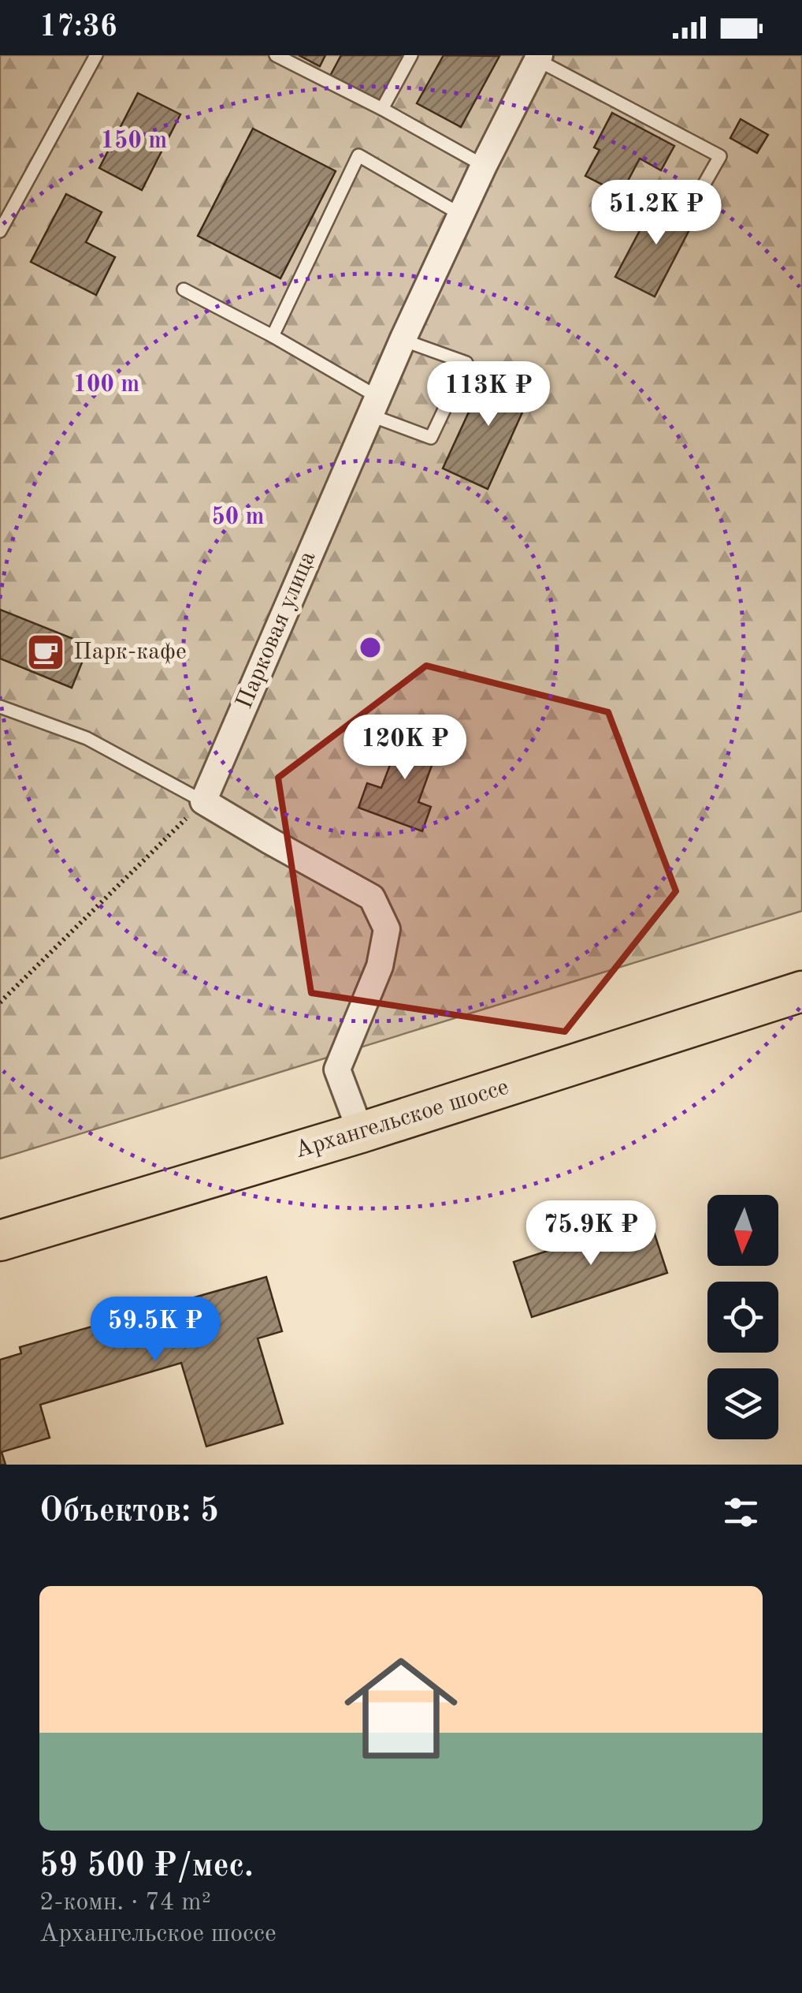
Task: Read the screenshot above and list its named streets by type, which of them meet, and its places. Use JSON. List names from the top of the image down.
{
  "streets": {
    "main road": ["Архангельское шоссе"],
    "street": ["Парковая улица"]
  },
  "places": {
    "cafe": ["Парк-кафе"]
  },
  "north": "bottom",
  "page": {
    "status": "17:36",
    "price": [
      "51.2K ₽",
      "113K ₽",
      "120K ₽",
      "75.9K ₽",
      "59.5K ₽"
    ],
    "heading": "Объектов: 5",
    "list": [
      {
        "name": "59 500 ₽/мес.",
        "note": "2-комн. · 74 m² · Архангельское шоссе"
      }
    ]
  },
  "rings": ["150 m", "100 m", "50 m"]
}
